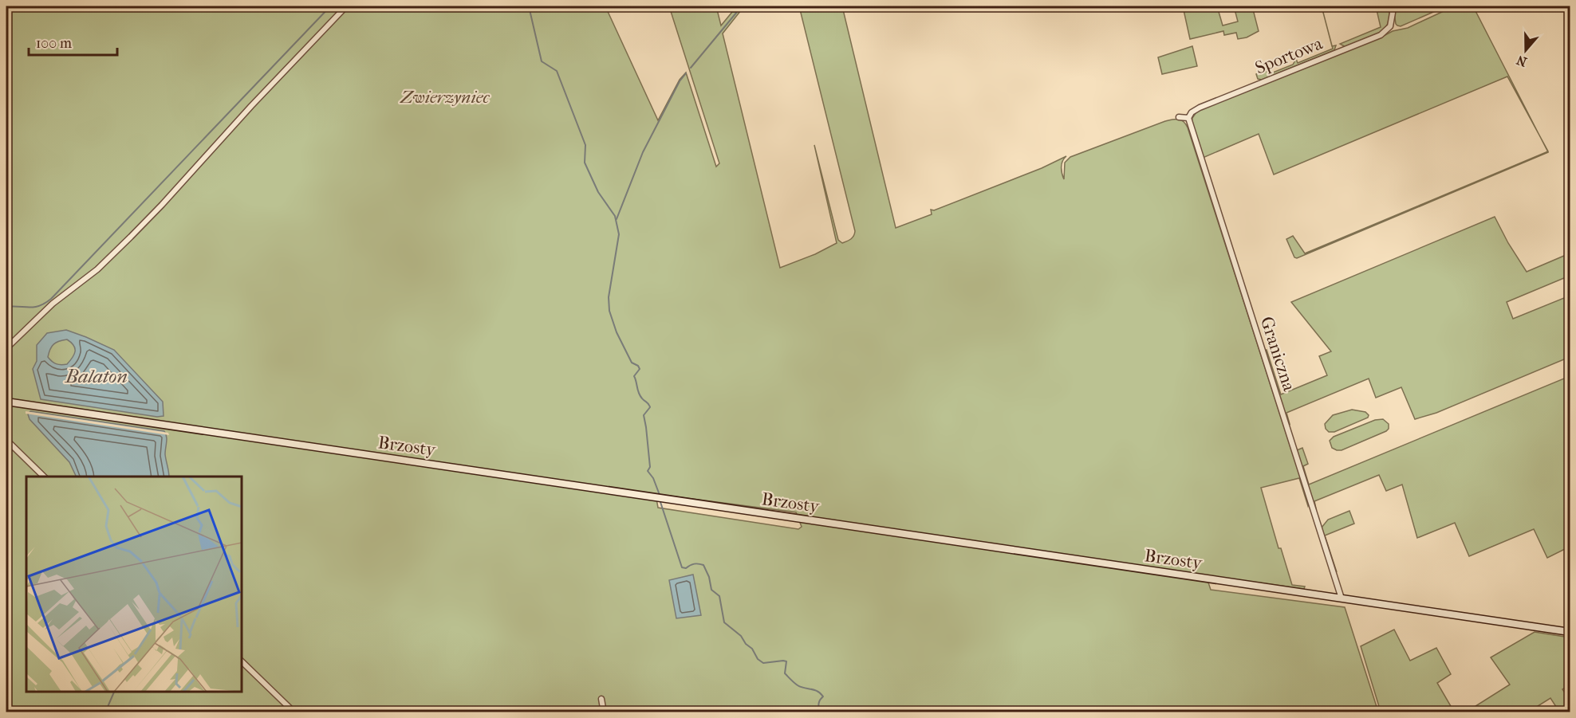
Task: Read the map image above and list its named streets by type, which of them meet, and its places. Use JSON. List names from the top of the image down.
{
  "streets": {
    "street": ["Sportowa", "Graniczna", "Brzosty"]
  },
  "crossings": [
    ["Sportowa", "Graniczna"],
    ["Graniczna", "Brzosty"]
  ],
  "water": ["Balaton"],
  "parks": ["Zwierzyniec"],
  "scale_bar": "100 m",
  "north": "bottom"
}
